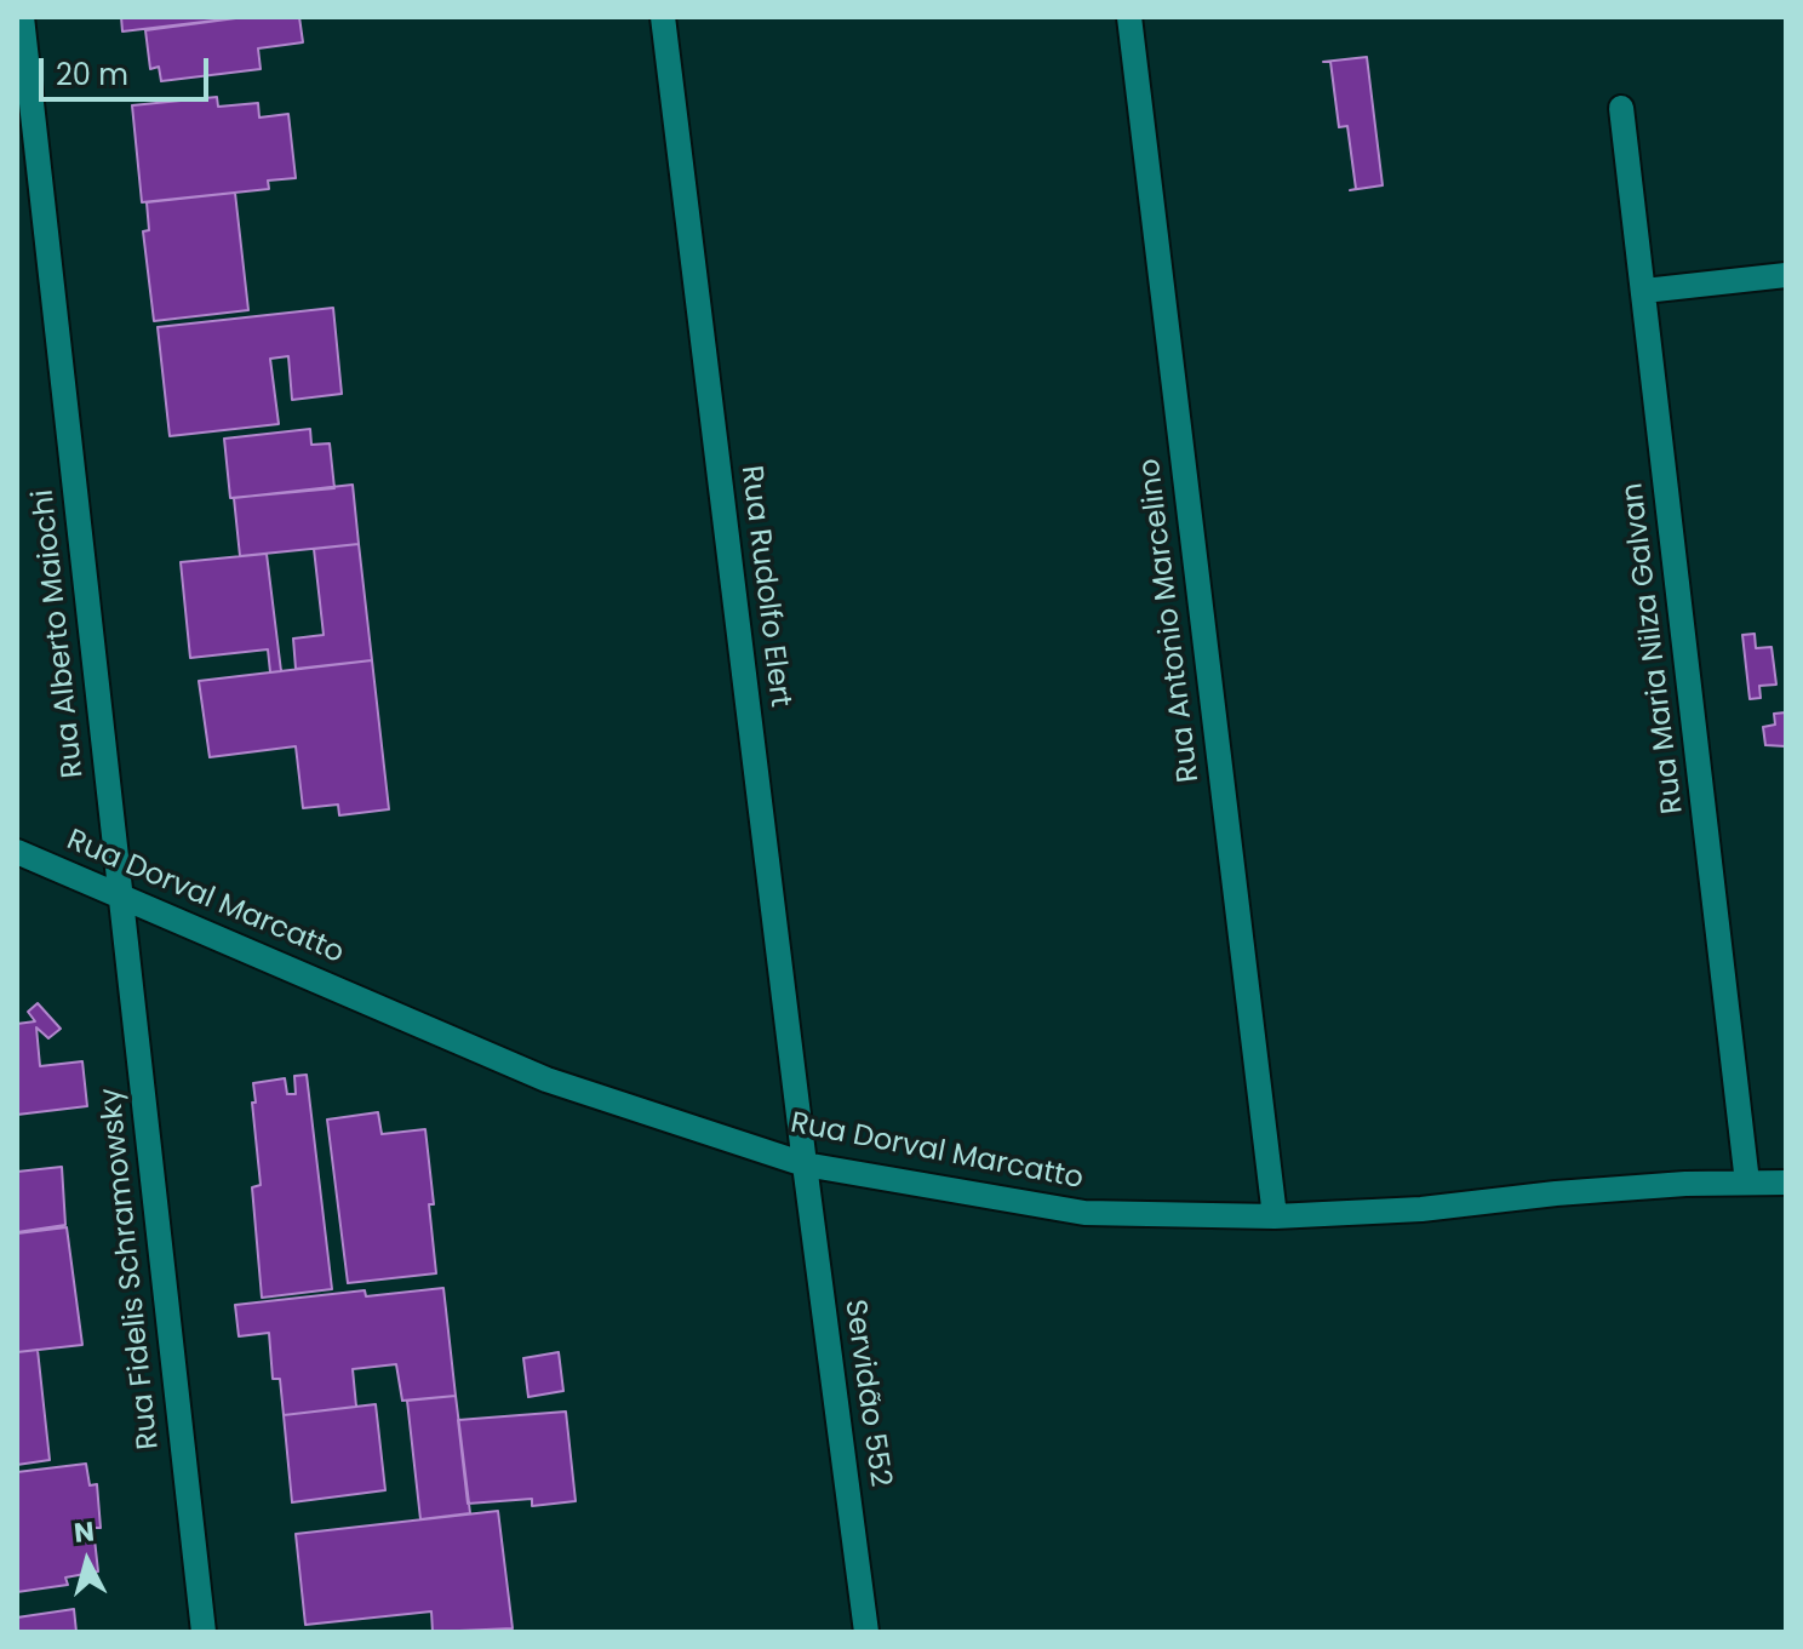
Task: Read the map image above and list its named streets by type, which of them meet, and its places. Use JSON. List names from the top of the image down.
{
  "streets": {
    "street": [
      "Rua Rudolfo Elert",
      "Rua Antonio Marcelino",
      "Rua Alberto Maiochi",
      "Rua Maria Nilza Galvan",
      "Rua Dorval Marcatto",
      "Rua Fidelis Schramowsky",
      "Servidão 552"
    ]
  },
  "crossings": [
    ["Rua Rudolfo Elert", "Rua Dorval Marcatto"],
    ["Rua Rudolfo Elert", "Servidão 552"],
    ["Rua Antonio Marcelino", "Rua Dorval Marcatto"],
    ["Rua Alberto Maiochi", "Rua Dorval Marcatto"],
    ["Rua Alberto Maiochi", "Rua Fidelis Schramowsky"],
    ["Rua Maria Nilza Galvan", "Rua Dorval Marcatto"],
    ["Rua Dorval Marcatto", "Rua Fidelis Schramowsky"],
    ["Rua Dorval Marcatto", "Servidão 552"]
  ],
  "scale_bar": "20 m",
  "north": "top"
}
